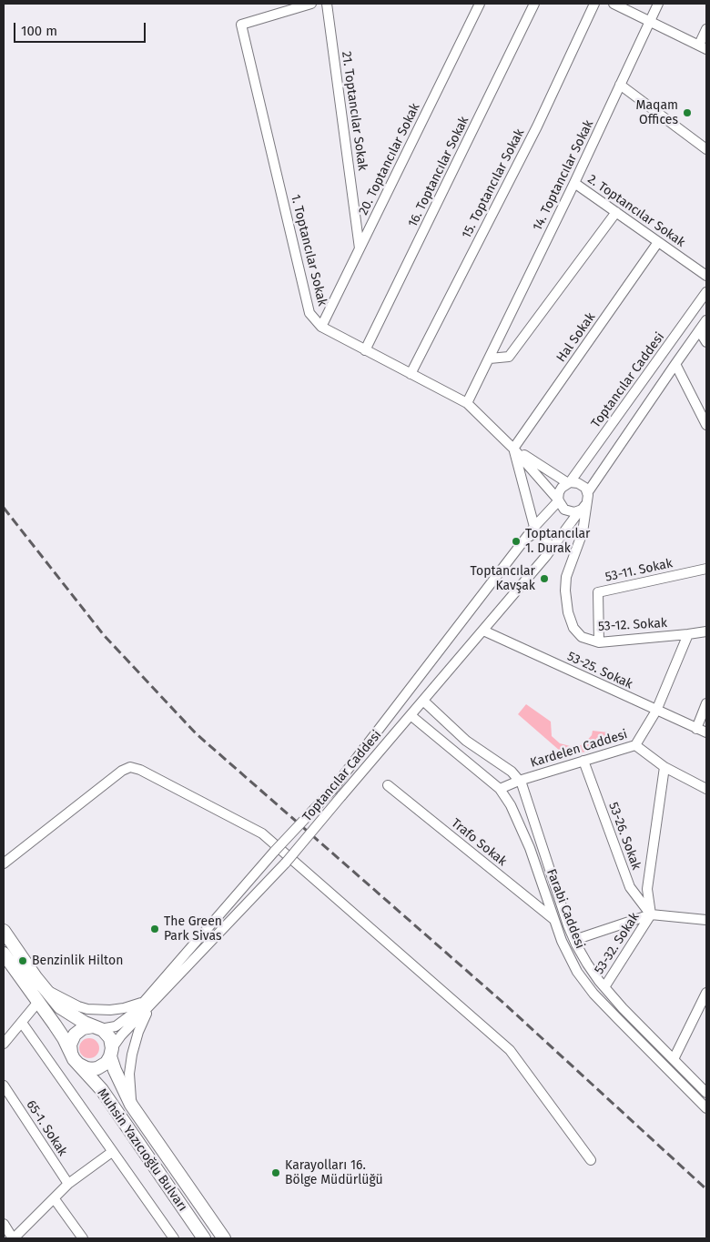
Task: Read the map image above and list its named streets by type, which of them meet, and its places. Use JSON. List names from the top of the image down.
{
  "streets": {
    "main road": ["Muhsin Yazıcıoğlu Bulvarı"],
    "street": [
      "21. Toptancılar Sokak",
      "20. Toptancılar Sokak",
      "16. Toptancılar Sokak",
      "14. Toptancılar Sokak",
      "15. Toptancılar Sokak",
      "2. Toptancılar Sokak",
      "1. Toptancılar Sokak",
      "Hal Sokak",
      "Toptancılar Caddesi",
      "53-11. Sokak",
      "53-12. Sokak",
      "53-25. Sokak",
      "Kardelen Caddesi",
      "53-26. Sokak",
      "Trafo Sokak",
      "Farabi Caddesi",
      "53-32. Sokak",
      "65-1. Sokak"
    ]
  },
  "crossings": [
    ["21. Toptancılar Sokak", "20. Toptancılar Sokak"],
    ["20. Toptancılar Sokak", "1. Toptancılar Sokak"],
    ["16. Toptancılar Sokak", "1. Toptancılar Sokak"],
    ["14. Toptancılar Sokak", "2. Toptancılar Sokak"],
    ["14. Toptancılar Sokak", "1. Toptancılar Sokak"],
    ["15. Toptancılar Sokak", "1. Toptancılar Sokak"],
    ["2. Toptancılar Sokak", "Hal Sokak"],
    ["1. Toptancılar Sokak", "Hal Sokak"],
    ["1. Toptancılar Sokak", "Toptancılar Caddesi"],
    ["1. Toptancılar Sokak", "53-12. Sokak"],
    ["Toptancılar Caddesi", "53-12. Sokak"],
    ["Toptancılar Caddesi", "53-25. Sokak"],
    ["Toptancılar Caddesi", "Farabi Caddesi"],
    ["Toptancılar Caddesi", "Muhsin Yazıcıoğlu Bulvarı"],
    ["53-11. Sokak", "53-12. Sokak"],
    ["53-12. Sokak", "Kardelen Caddesi"],
    ["53-25. Sokak", "Kardelen Caddesi"],
    ["Kardelen Caddesi", "53-26. Sokak"],
    ["Kardelen Caddesi", "Farabi Caddesi"],
    ["53-26. Sokak", "53-32. Sokak"],
    ["Trafo Sokak", "Farabi Caddesi"],
    ["Farabi Caddesi", "53-32. Sokak"]
  ],
  "places": [
    "Maqam Offices",
    "Toptancılar 1. Durak",
    "Toptancılar Kavşak",
    "The Green Park Sivas",
    "Benzinlik Hilton",
    "Karayolları 16. Bölge Müdürlüğü"
  ],
  "scale_bar": "100 m"
}
